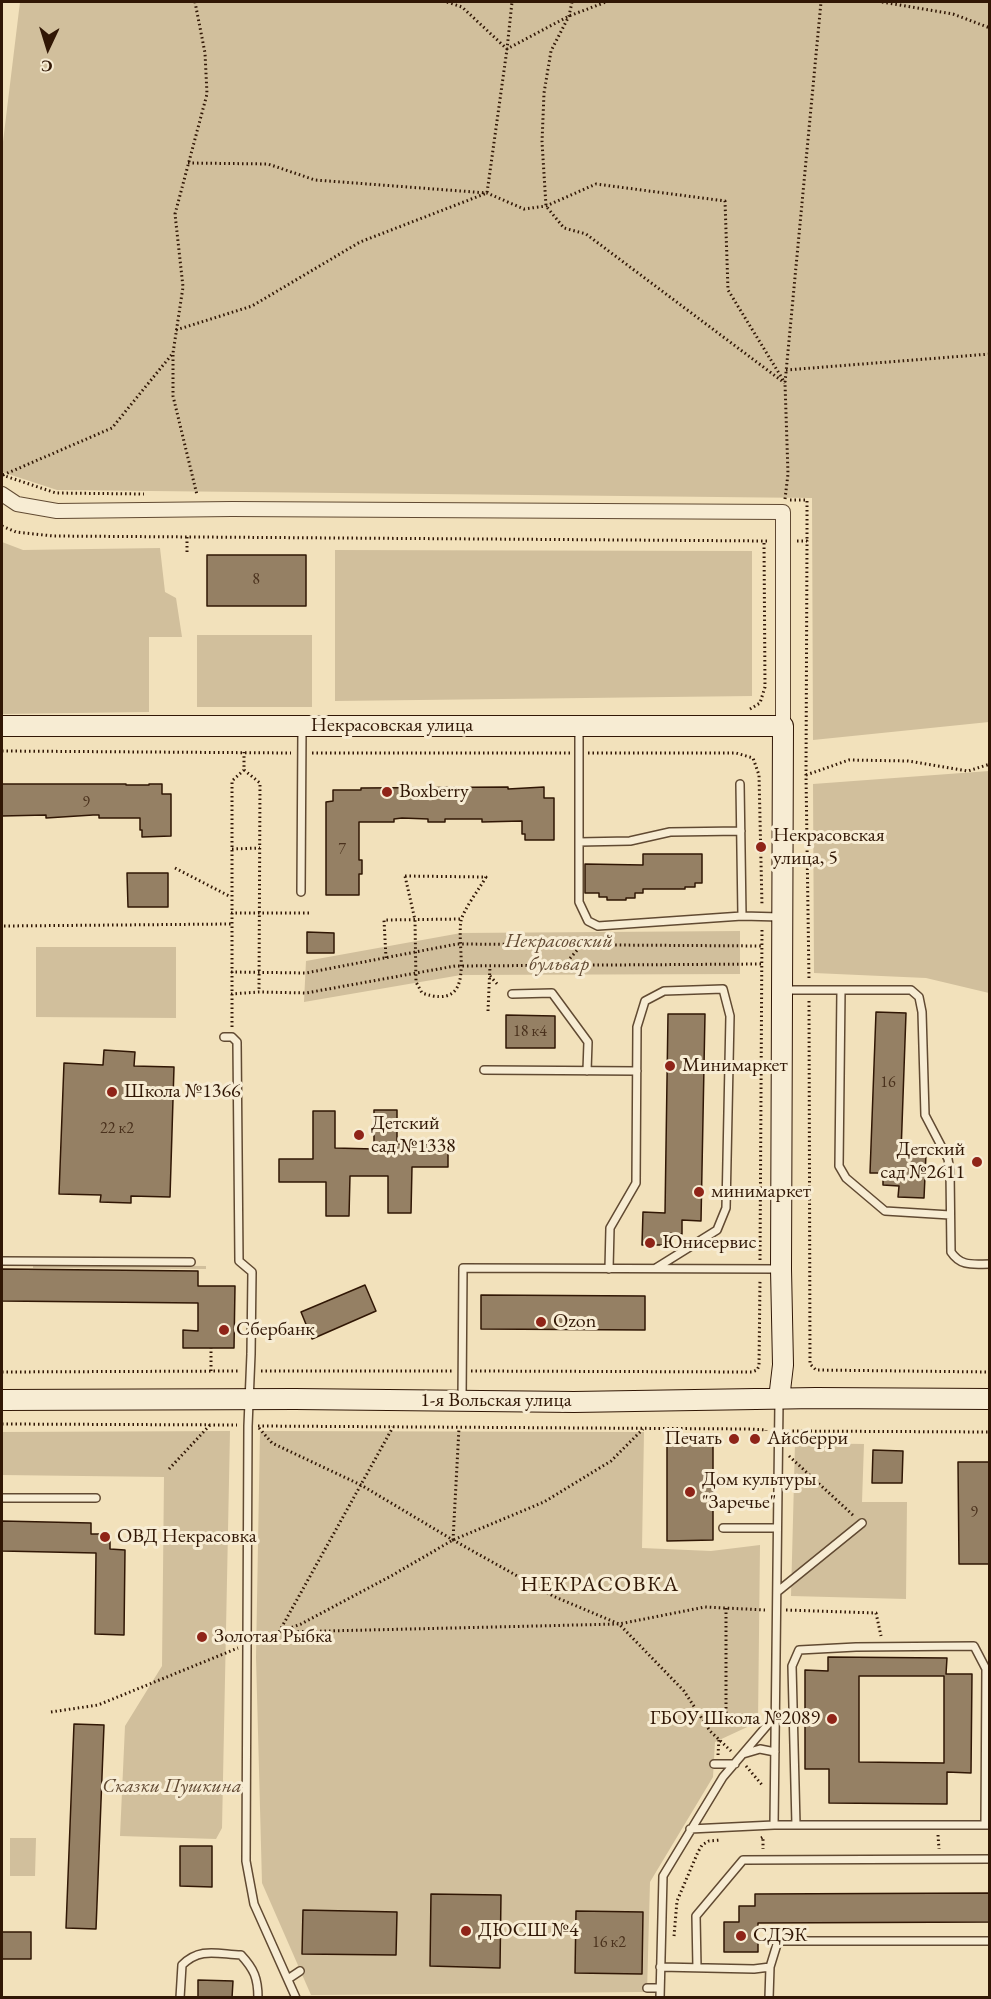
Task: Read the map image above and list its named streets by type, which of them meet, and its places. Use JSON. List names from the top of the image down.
{
  "streets": {
    "street": ["Некрасовская улица", "1-я Вольская улица"]
  },
  "districts": ["НЕКРАСОВКА"],
  "parks": ["Некрасовский бульвар", "Сказки Пушкина"],
  "places": [
    "Boxberry",
    "Некрасовская улица, 5",
    "Минимаркет",
    "Школа №1366",
    "Детский сад №1338",
    "Детский сад №2611",
    "минимаркет",
    "Юнисервис",
    "Ozon",
    "Сбербанк",
    "Печать",
    "Айсберри",
    "Дом культуры \"Заречье\"",
    "ОВД Некрасовка",
    "Золотая Рыбка",
    "ГБОУ Школа №2089",
    "ДЮСШ №4",
    "СДЭК"
  ],
  "house_numbers": [
    "8",
    "9",
    "7",
    "18 к4",
    "16",
    "22 к2",
    "9",
    "16 к2"
  ],
  "north": "bottom"
}
